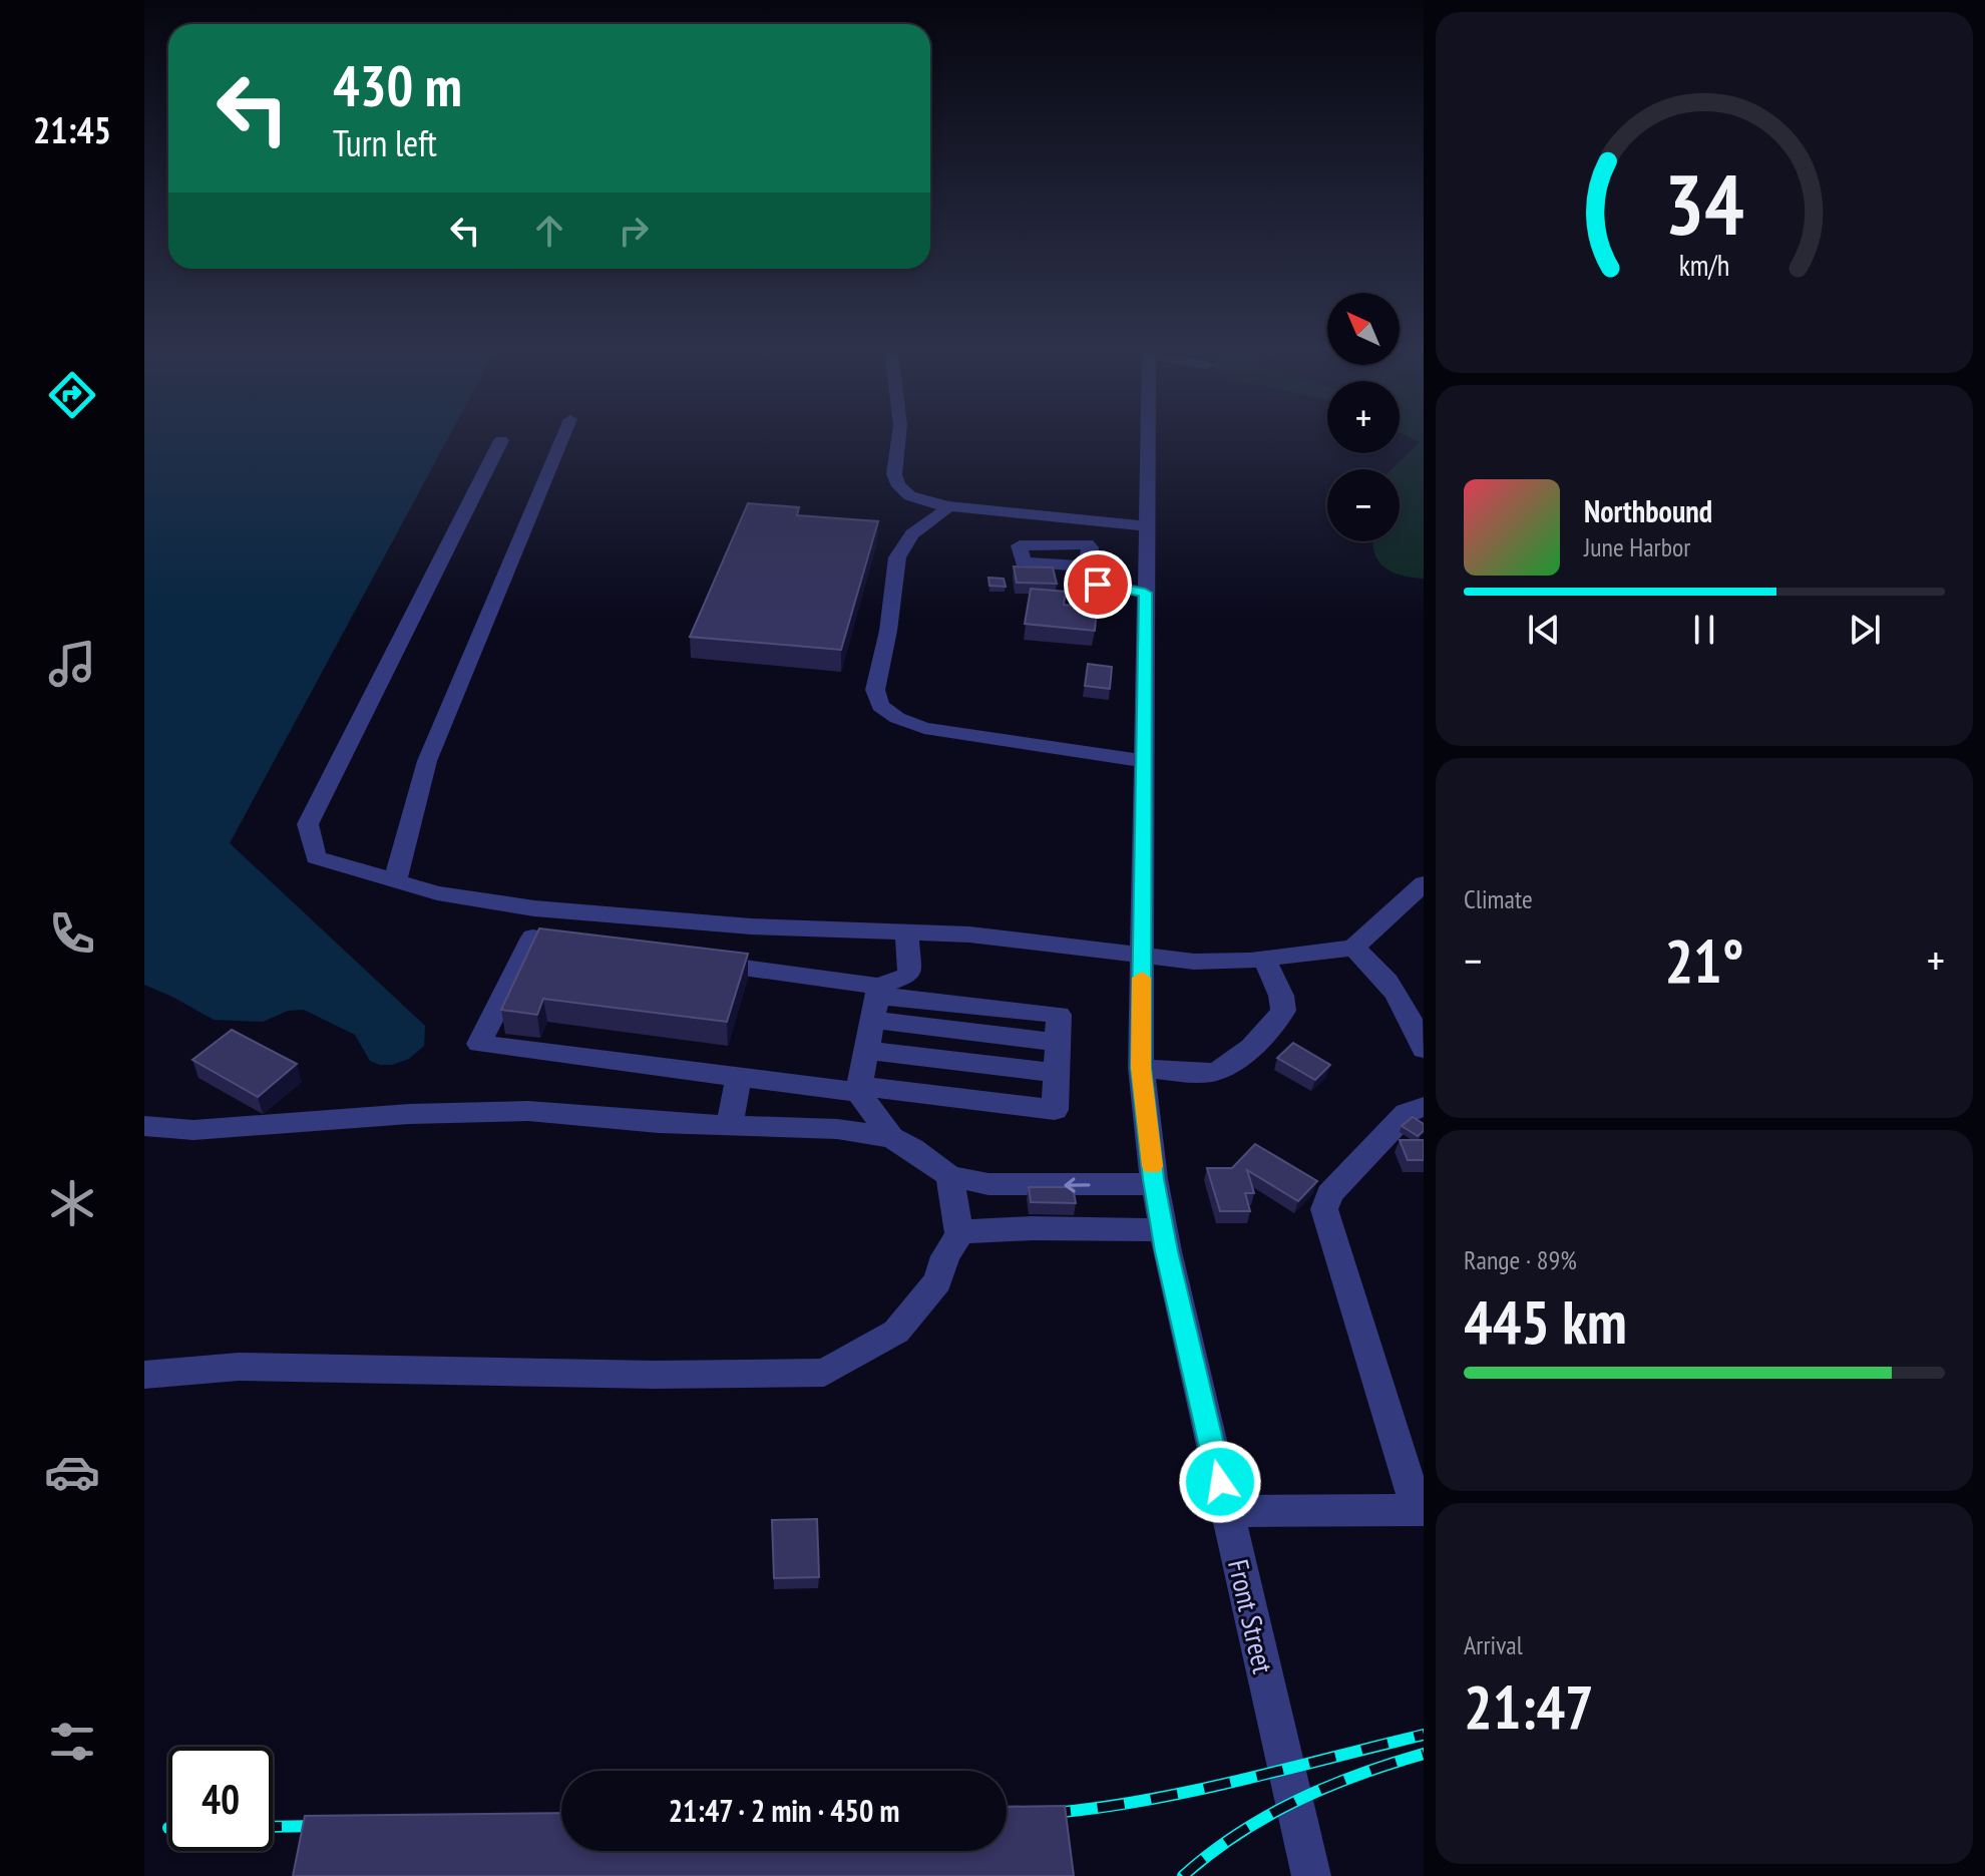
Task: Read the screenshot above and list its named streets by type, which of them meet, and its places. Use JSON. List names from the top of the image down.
{
  "streets": {
    "street": ["Front Street"]
  },
  "north": "top left",
  "page": {
    "tabs": "21:45",
    "turn": ["430 m", "Turn left"],
    "map_buttons": ["+", "−"],
    "song": ["Northbound", "June Harbor"],
    "tile": [
      "Climate",
      ["Range · 89%", "445 km"],
      ["Arrival", "21:47"]
    ],
    "heat": ["−", "21°", "+"],
    "limit": "40",
    "trip": "21:47 · 2 min · 450 m",
    "gauge": ["34", "km/h"]
  }
}
